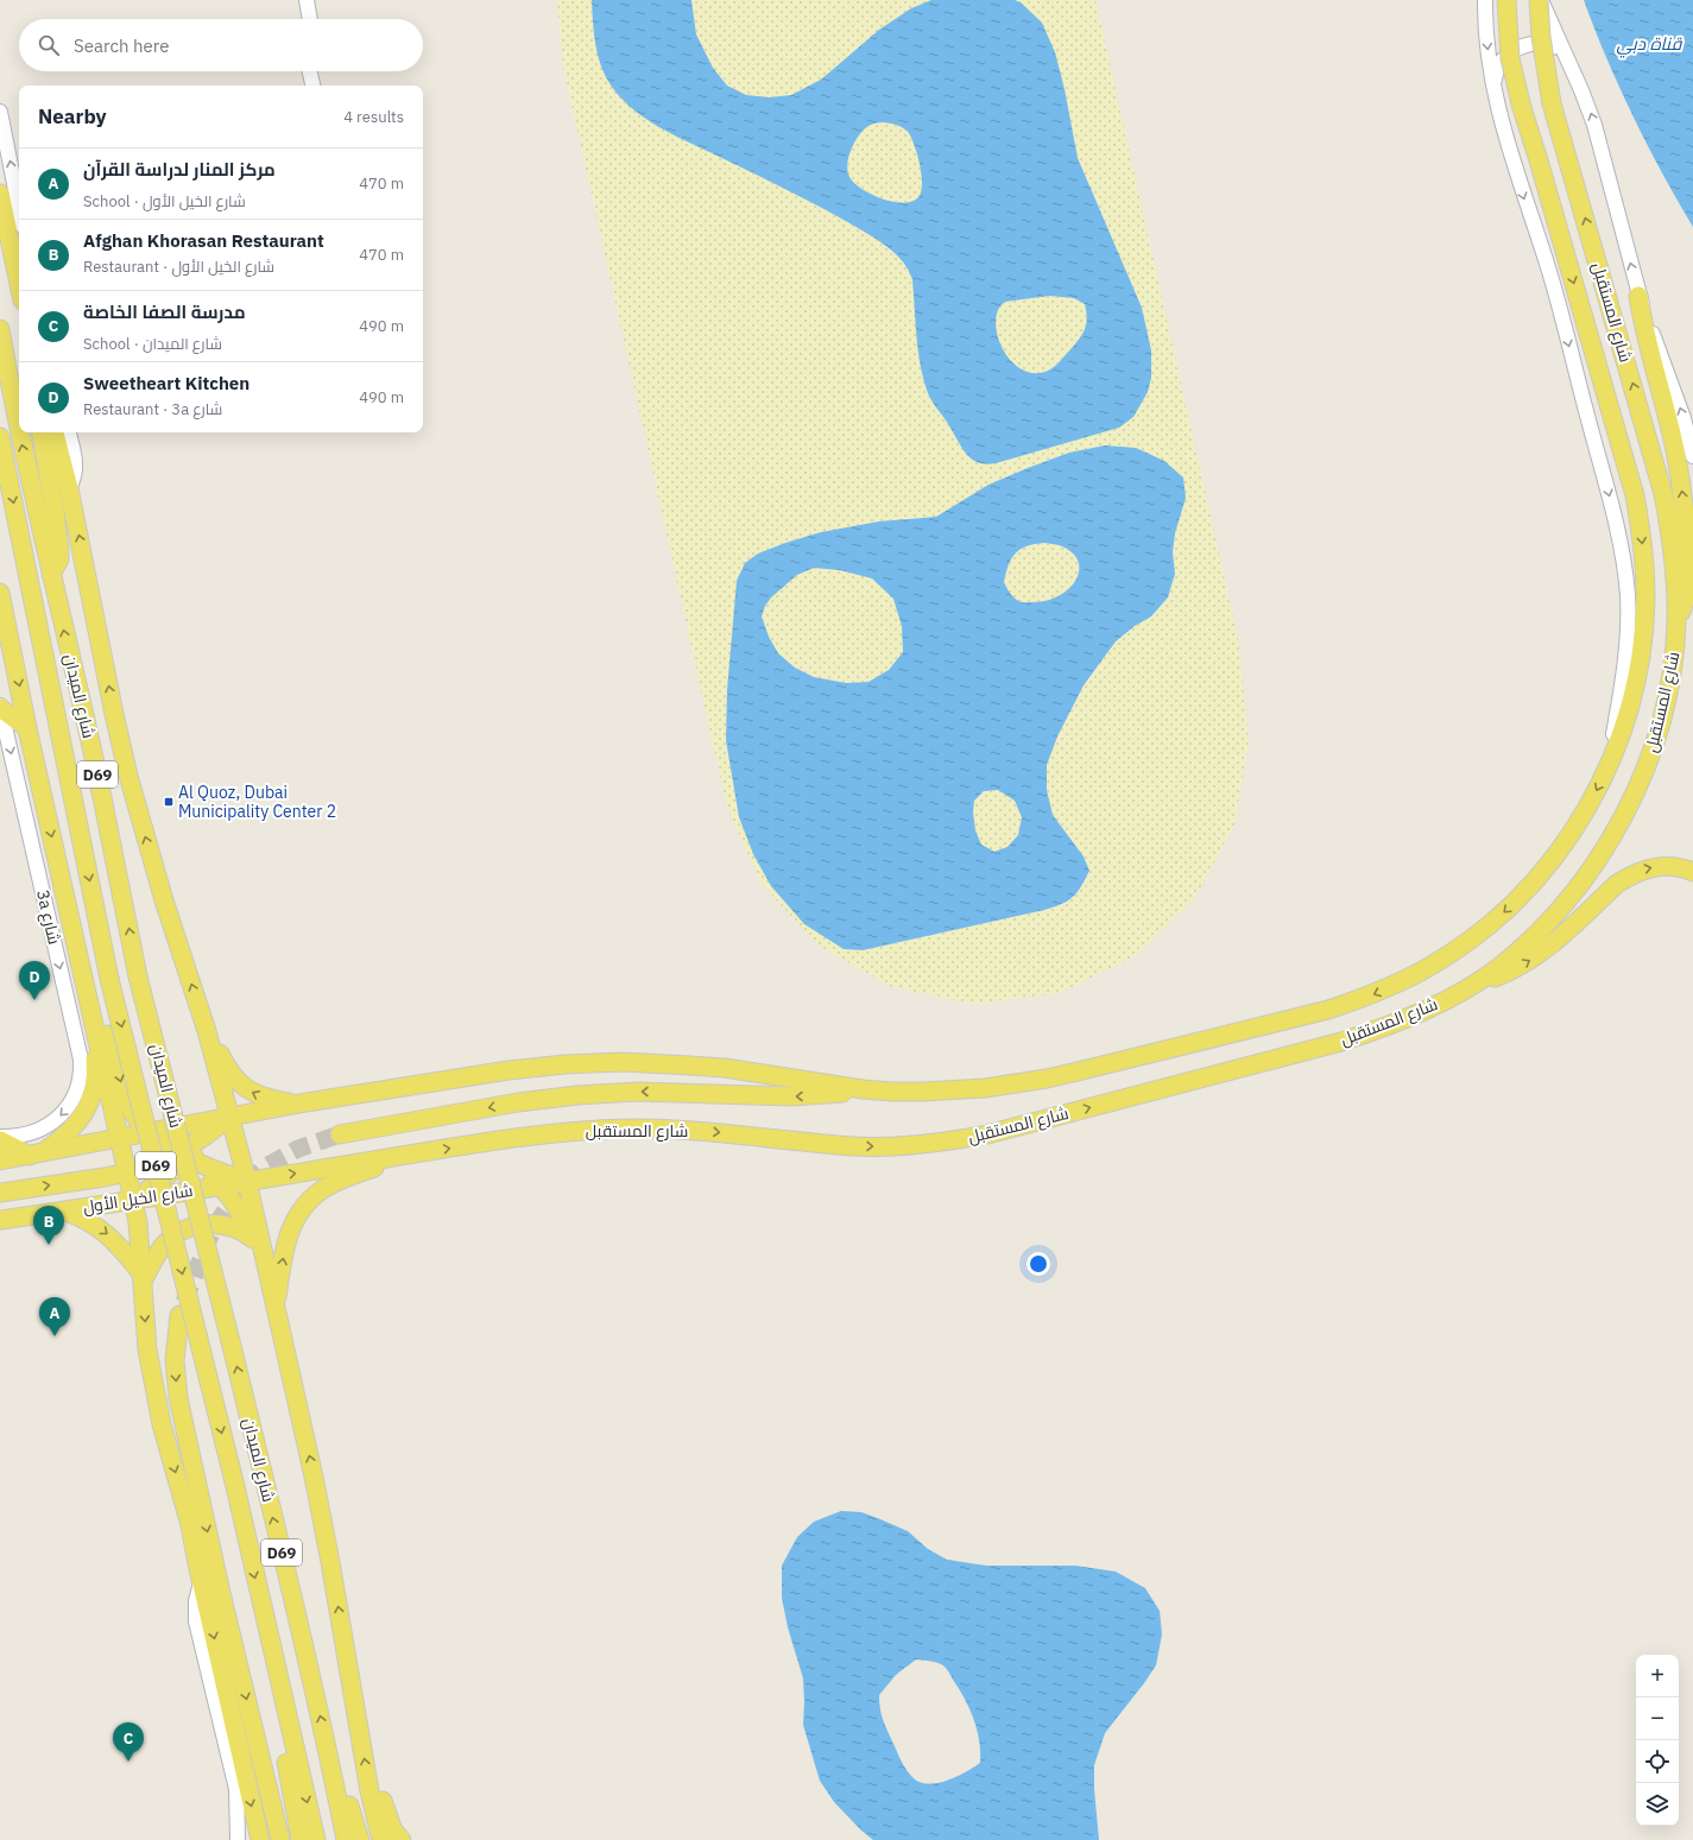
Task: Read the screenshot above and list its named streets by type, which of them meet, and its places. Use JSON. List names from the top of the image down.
{
  "streets": {
    "main road": [
      "شارع المستقبل",
      "شارع الميدان",
      "D69",
      "شارع الخيل الأول"
    ],
    "street": ["3a شارع"]
  },
  "crossings": [
    ["شارع المستقبل", "شارع الخيل الأول"]
  ],
  "one_way": ["3a شارع"],
  "water": ["قناة دبي"],
  "places": {
    "transit": ["Al Quoz, Dubai Municipality Center 2"]
  },
  "page": {
    "search": "Search here",
    "heading": ["Nearby", "4 results"],
    "list": [
      {
        "mark": "A",
        "name": "مركز المنار لدراسة القرآن",
        "note": "School · شارع الخيل الأول",
        "value": "470 m"
      },
      {
        "mark": "B",
        "name": "Afghan Khorasan Restaurant",
        "note": "Restaurant · شارع الخيل الأول",
        "value": "470 m"
      },
      {
        "mark": "C",
        "name": "مدرسة الصفا الخاصة",
        "note": "School · شارع الميدان",
        "value": "490 m"
      },
      {
        "mark": "D",
        "name": "Sweetheart Kitchen",
        "note": "Restaurant · 3a شارع",
        "value": "490 m"
      }
    ],
    "pins": [
      "D",
      "B",
      "A",
      "C"
    ],
    "map_buttons": ["+", "−"]
  }
}
